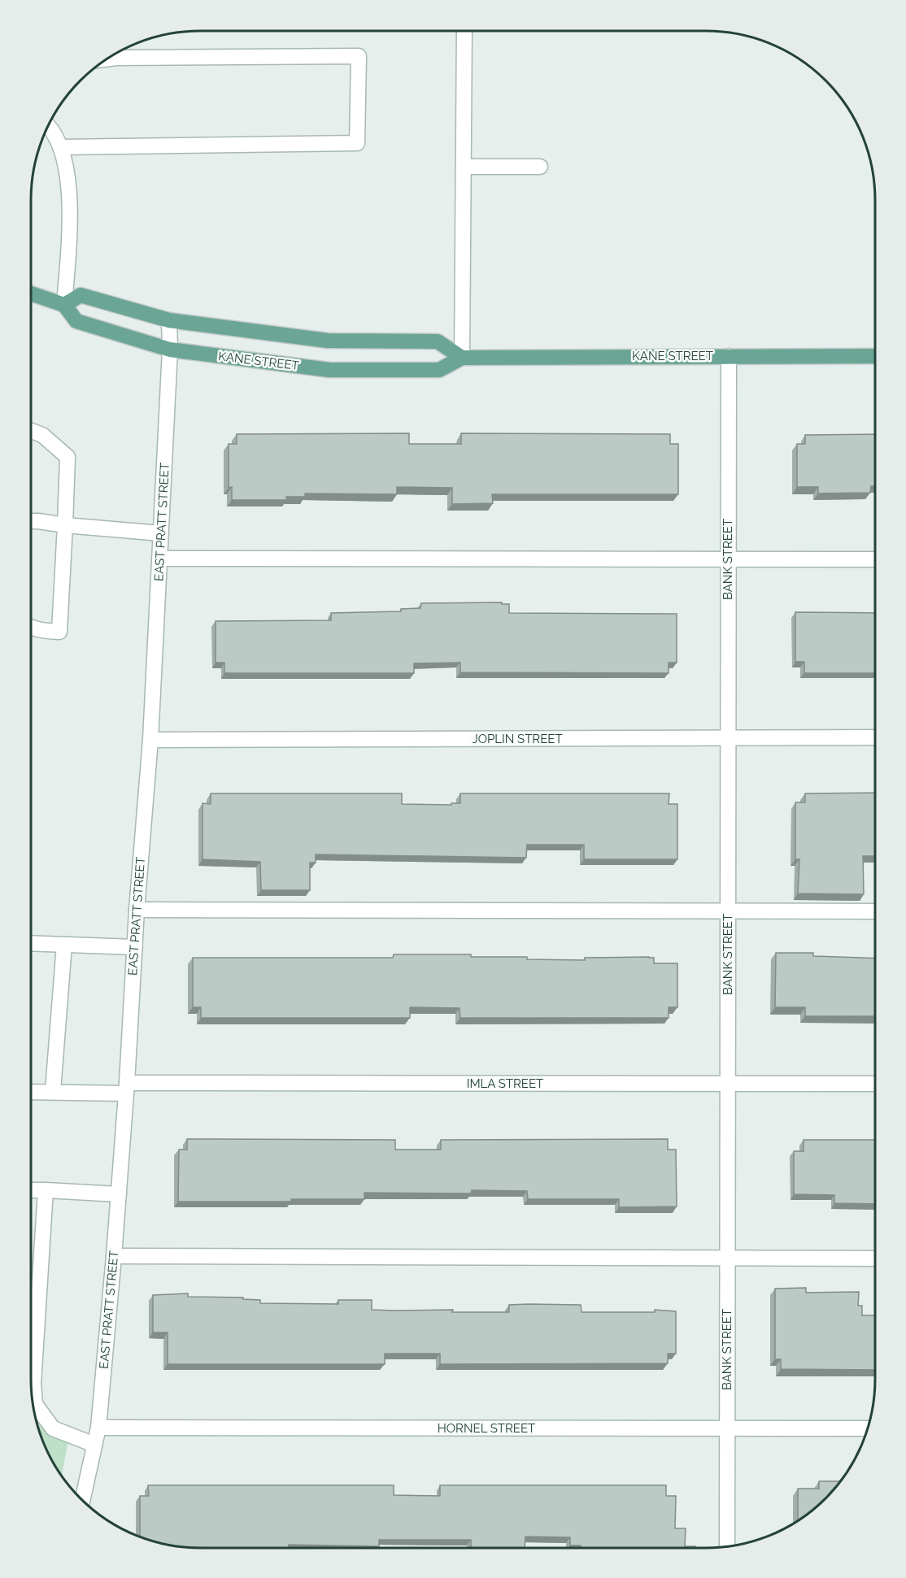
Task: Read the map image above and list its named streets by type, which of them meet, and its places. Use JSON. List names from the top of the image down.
{
  "streets": {
    "main road": ["KANE STREET"],
    "street": [
      "EAST PRATT STREET",
      "BANK STREET",
      "JOPLIN STREET",
      "IMLA STREET",
      "HORNEL STREET"
    ]
  },
  "crossings": [
    ["KANE STREET", "EAST PRATT STREET"],
    ["KANE STREET", "BANK STREET"],
    ["EAST PRATT STREET", "JOPLIN STREET"],
    ["EAST PRATT STREET", "IMLA STREET"],
    ["EAST PRATT STREET", "HORNEL STREET"],
    ["BANK STREET", "JOPLIN STREET"],
    ["BANK STREET", "IMLA STREET"],
    ["BANK STREET", "HORNEL STREET"]
  ]
}
